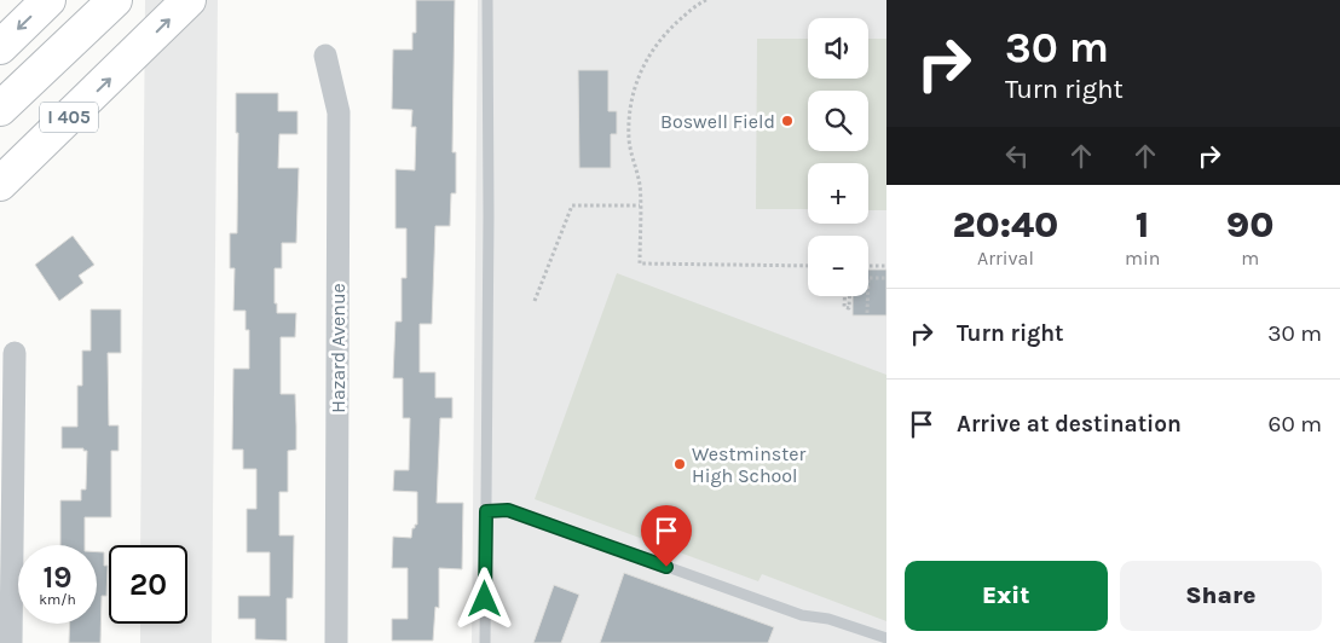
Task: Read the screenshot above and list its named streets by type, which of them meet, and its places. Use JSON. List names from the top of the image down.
{
  "streets": {
    "highway": ["I 405"],
    "street": ["Hazard Avenue"]
  },
  "places": ["Boswell Field", "Westminster High School"],
  "page": {
    "turn": ["30 m", "Turn right"],
    "map_buttons": ["+", "−"],
    "eta": [
      "20:40",
      "Arrival",
      "1",
      "min",
      "90",
      "m"
    ],
    "list": [
      {
        "name": "Turn right",
        "value": "30 m"
      },
      {
        "name": "Arrive at destination",
        "value": "60 m"
      }
    ],
    "speed": "19 km/h",
    "limit": "20",
    "buttons": ["Exit", "Share"]
  }
}
